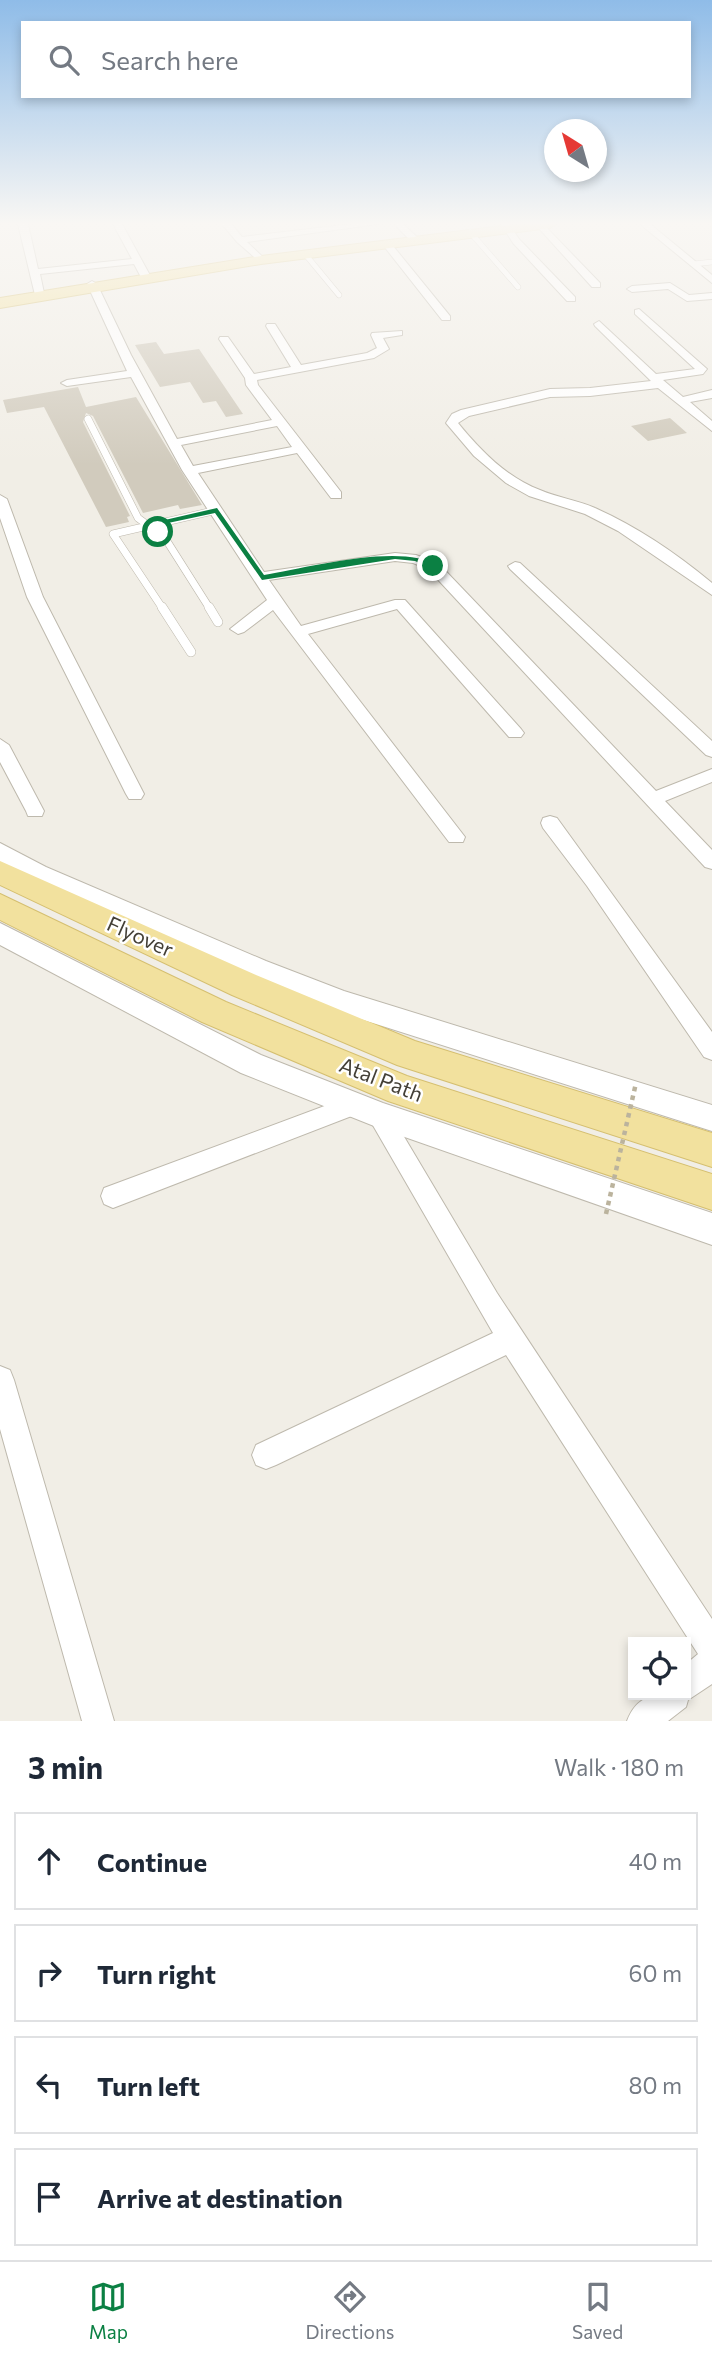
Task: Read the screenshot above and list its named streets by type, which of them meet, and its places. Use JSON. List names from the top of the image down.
{
  "streets": {
    "main road": ["Flyover", "Atal Path"]
  },
  "north": "top left",
  "page": {
    "search": "Search here",
    "heading": ["3 min", "Walk · 180 m"],
    "list": [
      ["Continue", "40 m"],
      ["Turn right", "60 m"],
      ["Turn left", "80 m"],
      "Arrive at destination"
    ],
    "nav": ["Map", "Directions", "Saved"]
  }
}
